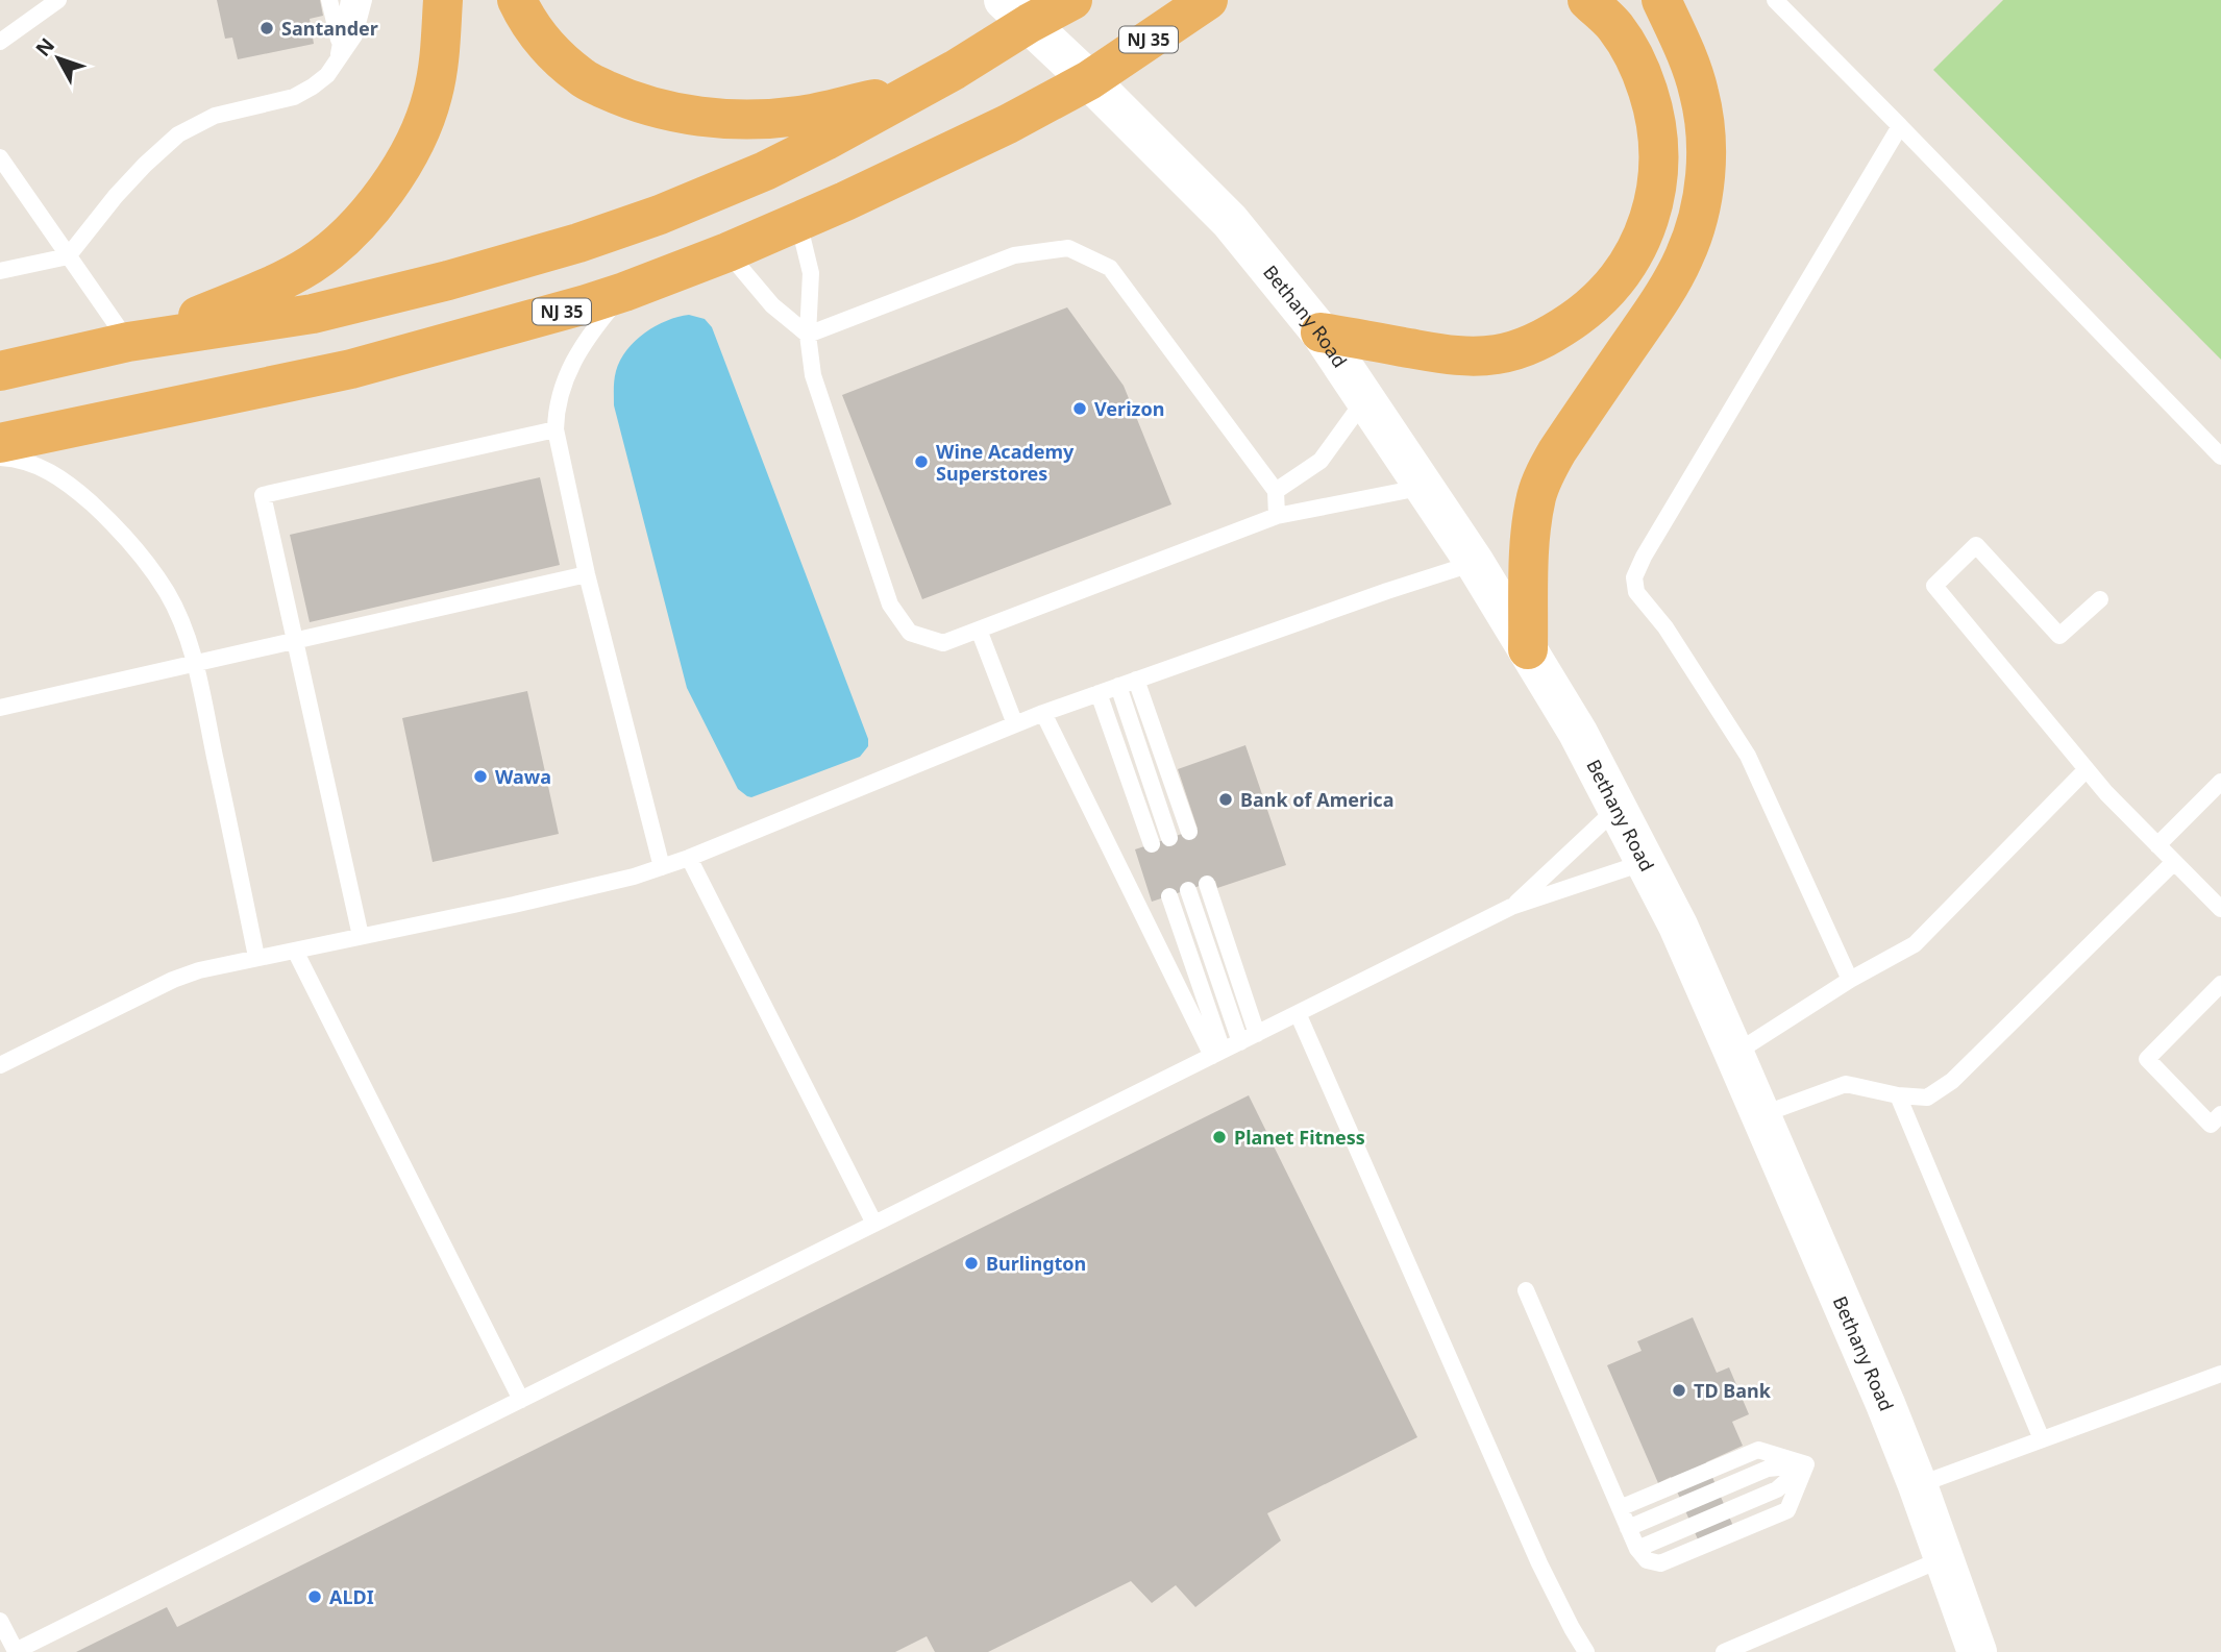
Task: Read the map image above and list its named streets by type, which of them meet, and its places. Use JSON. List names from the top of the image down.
{
  "streets": {
    "highway": ["NJ 35"],
    "street": ["Bethany Road"]
  },
  "crossings": [
    ["NJ 35", "Bethany Road"]
  ],
  "places": [
    "Santander",
    "Verizon",
    "Wine Academy Superstores",
    "Wawa",
    "Bank of America",
    "Planet Fitness",
    "Burlington",
    "TD Bank",
    "ALDI"
  ],
  "north": "top left"
}
